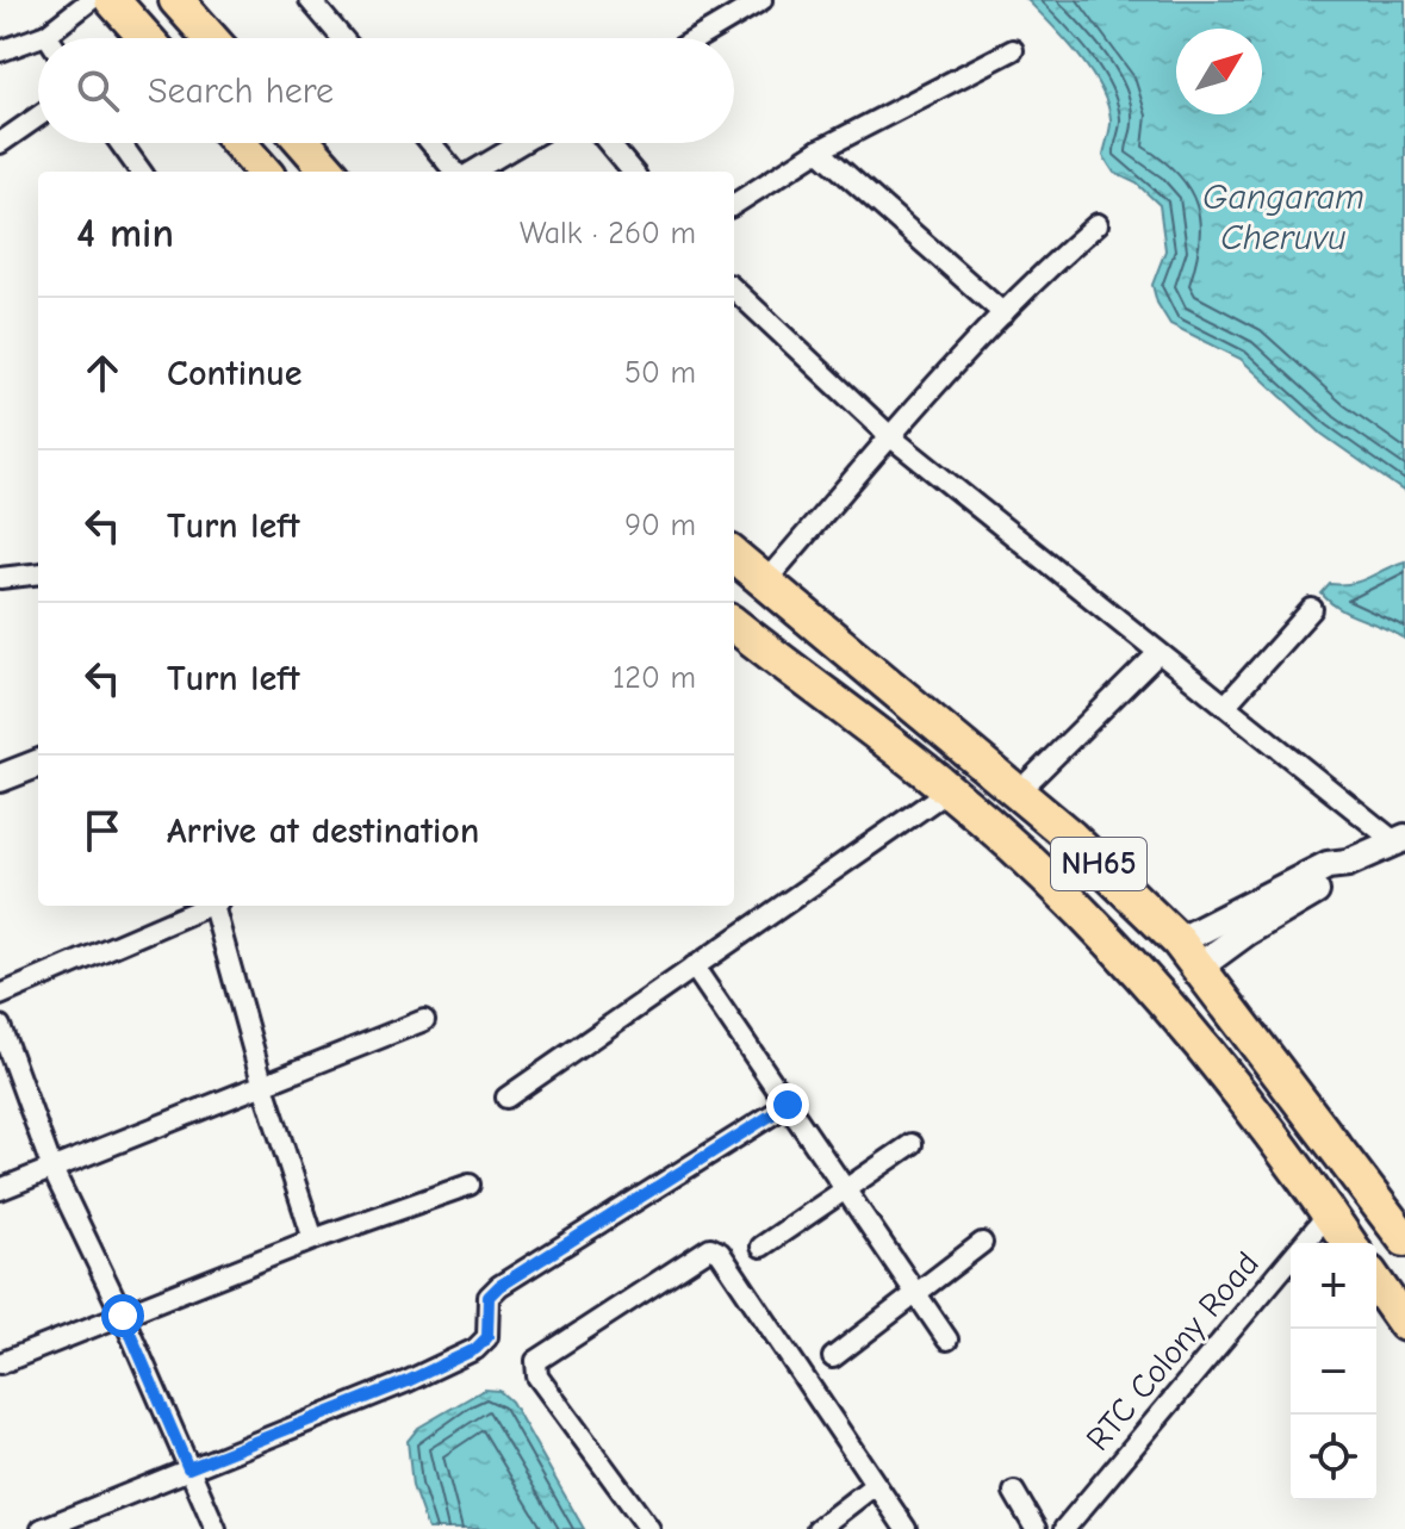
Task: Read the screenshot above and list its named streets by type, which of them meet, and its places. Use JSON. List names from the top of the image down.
{
  "streets": {
    "highway": ["NH65"],
    "street": ["RTC Colony Road"]
  },
  "crossings": [
    ["NH65", "RTC Colony Road"]
  ],
  "water": ["Gangaram Cheruvu"],
  "north": "top right",
  "page": {
    "search": "Search here",
    "heading": ["4 min", "Walk · 260 m"],
    "list": [
      ["Continue", "50 m"],
      ["Turn left", "90 m"],
      ["Turn left", "120 m"],
      "Arrive at destination"
    ],
    "map_buttons": ["+", "−"]
  }
}
